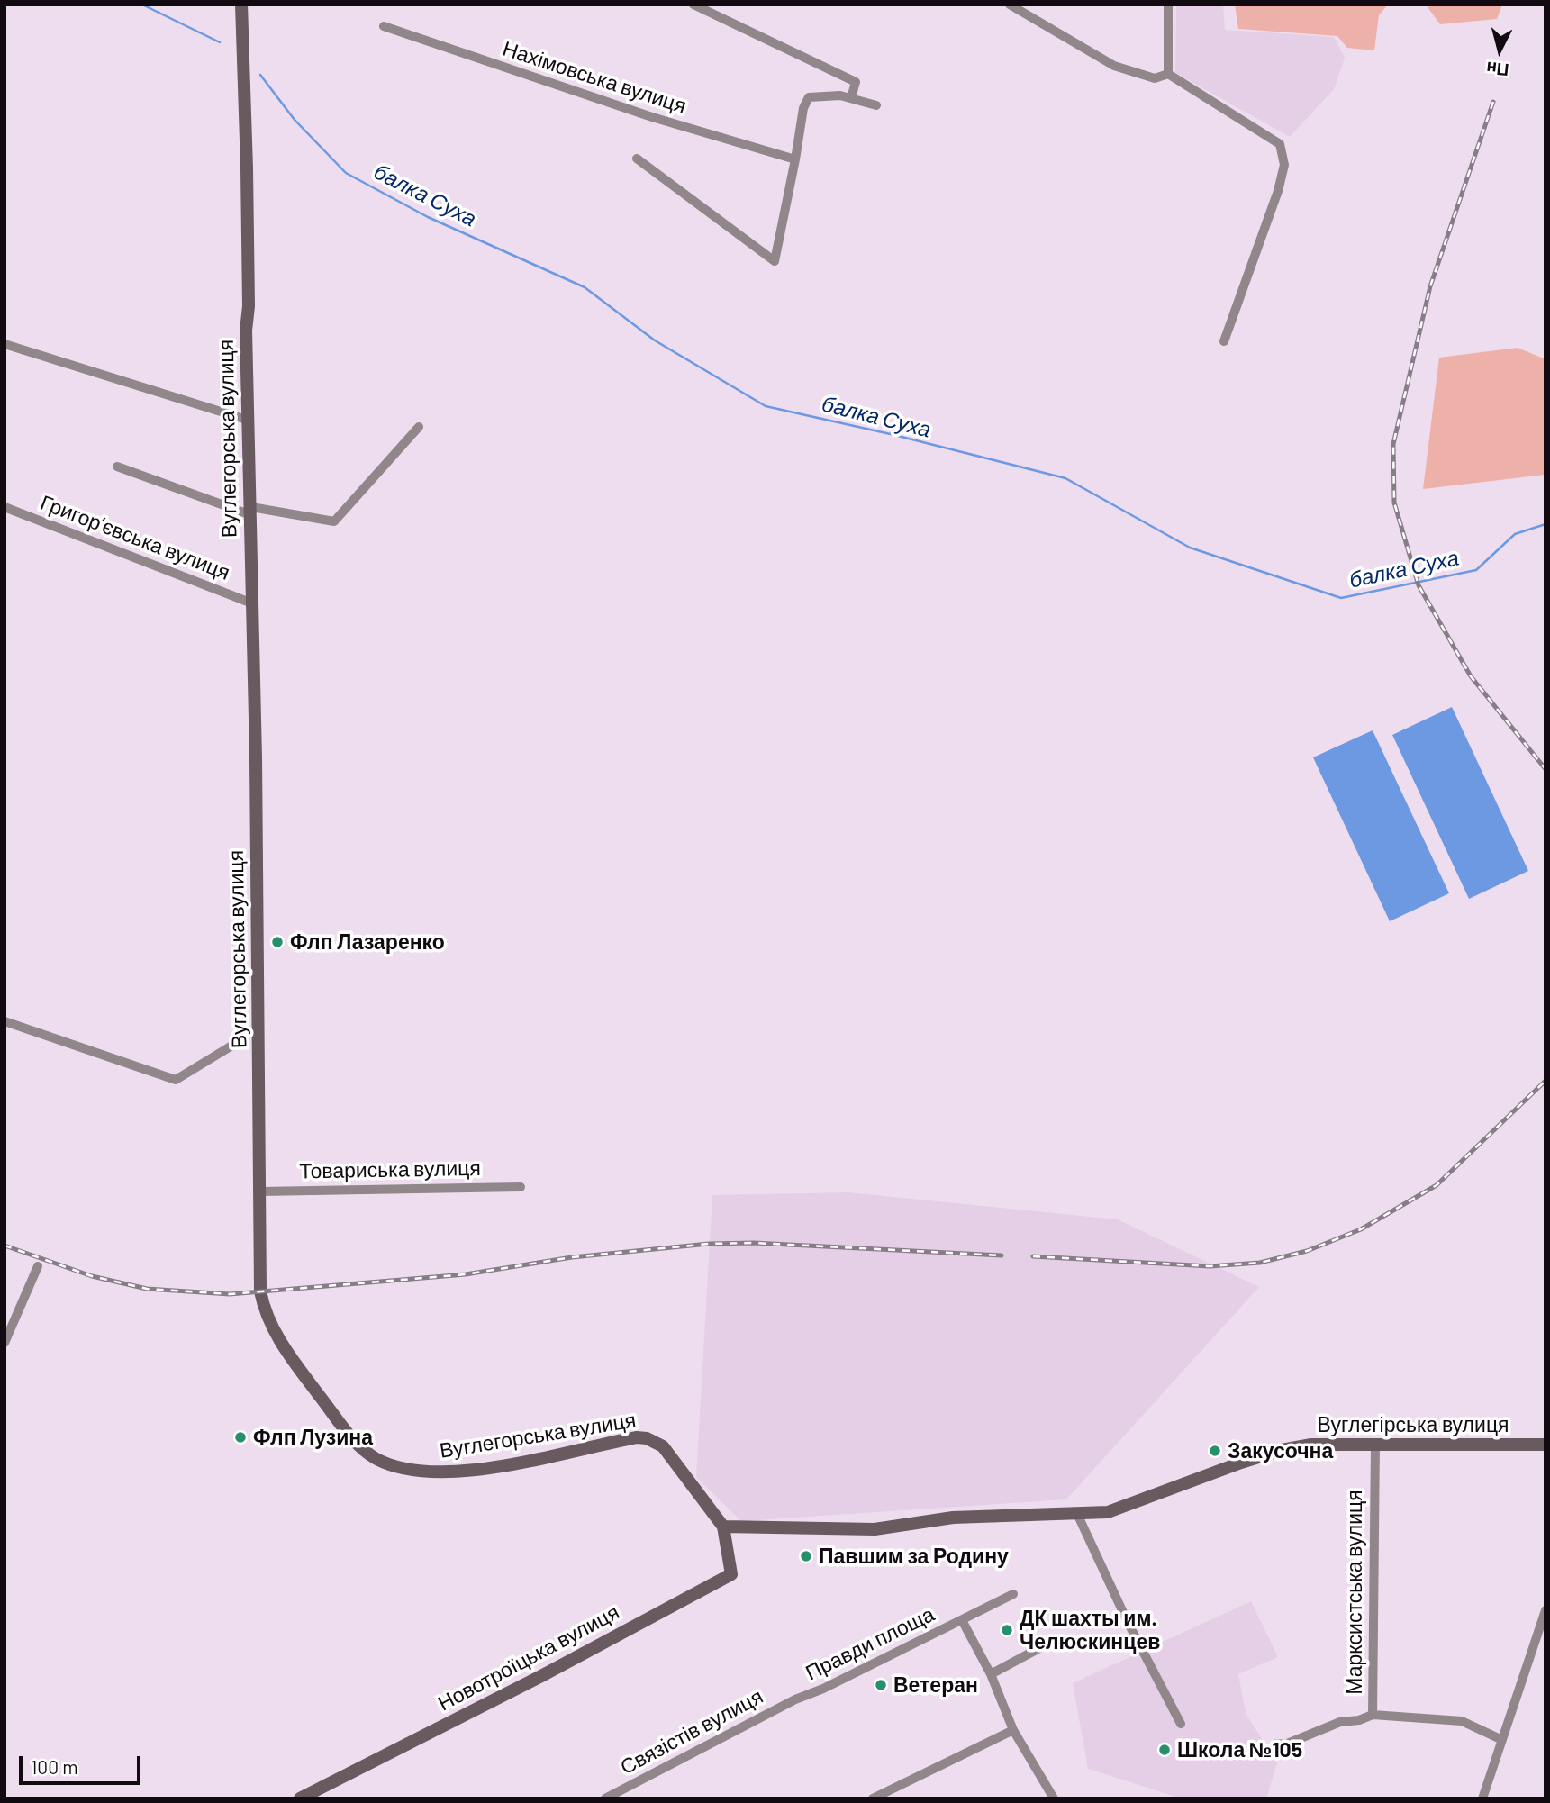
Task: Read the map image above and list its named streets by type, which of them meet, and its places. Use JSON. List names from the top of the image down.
{
  "streets": {
    "main road": ["Вуглегорська вулиця", "Вуглегірська вулиця", "Новотроїцька вулиця"],
    "street": [
      "Нахімовська вулиця",
      "Григор’євська вулиця",
      "Товариська вулиця",
      "Марксистська вулиця",
      "Правди площа",
      "Связістів вулиця"
    ]
  },
  "crossings": [
    ["Вуглегорська вулиця", "Григор’євська вулиця"],
    ["Вуглегорська вулиця", "Товариська вулиця"],
    ["Вуглегорська вулиця", "Вуглегірська вулиця"],
    ["Вуглегорська вулиця", "Новотроїцька вулиця"],
    ["Вуглегірська вулиця", "Марксистська вулиця"],
    ["Вуглегірська вулиця", "Новотроїцька вулиця"],
    ["Правди площа", "Связістів вулиця"]
  ],
  "water": ["балка Суха"],
  "places": [
    "Флп Лазаренко",
    "Флп Лузина",
    "Закусочна",
    "Павшим за Родину",
    "ДК шахты им. Челюскинцев",
    "Ветеран",
    "Школа №105"
  ],
  "scale_bar": "100 m",
  "north": "bottom"
}
